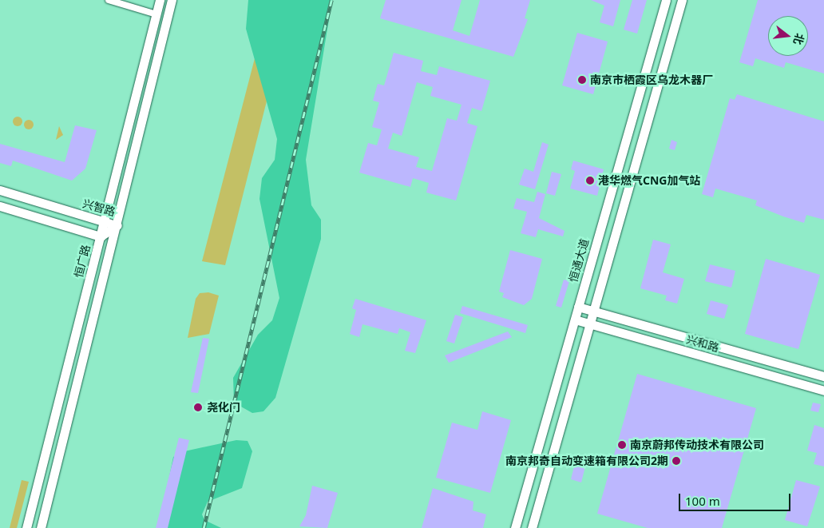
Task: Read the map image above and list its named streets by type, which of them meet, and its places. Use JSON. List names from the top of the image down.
{
  "streets": {
    "main road": [
      "兴智路",
      "恒通大道",
      "恒广路",
      "兴和路"
    ]
  },
  "crossings": [
    ["兴智路", "恒广路"],
    ["恒通大道", "兴和路"]
  ],
  "places": [
    "南京市栖霞区乌龙木器厂",
    "港华燃气CNG加气站",
    "尧化门",
    "南京蔚邦传动技术有限公司",
    "南京邦奇自动变速箱有限公司2期"
  ],
  "scale_bar": "100 m",
  "north": "right"
}
